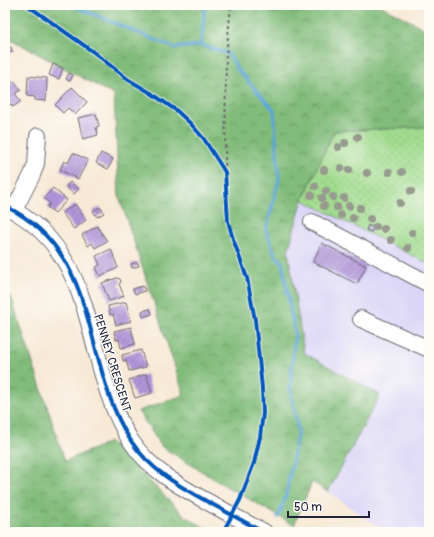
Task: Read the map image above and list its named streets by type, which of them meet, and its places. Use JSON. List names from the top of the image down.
{
  "streets": {
    "street": ["PENNEY CRESCENT"]
  },
  "scale_bar": "50 m"
}
